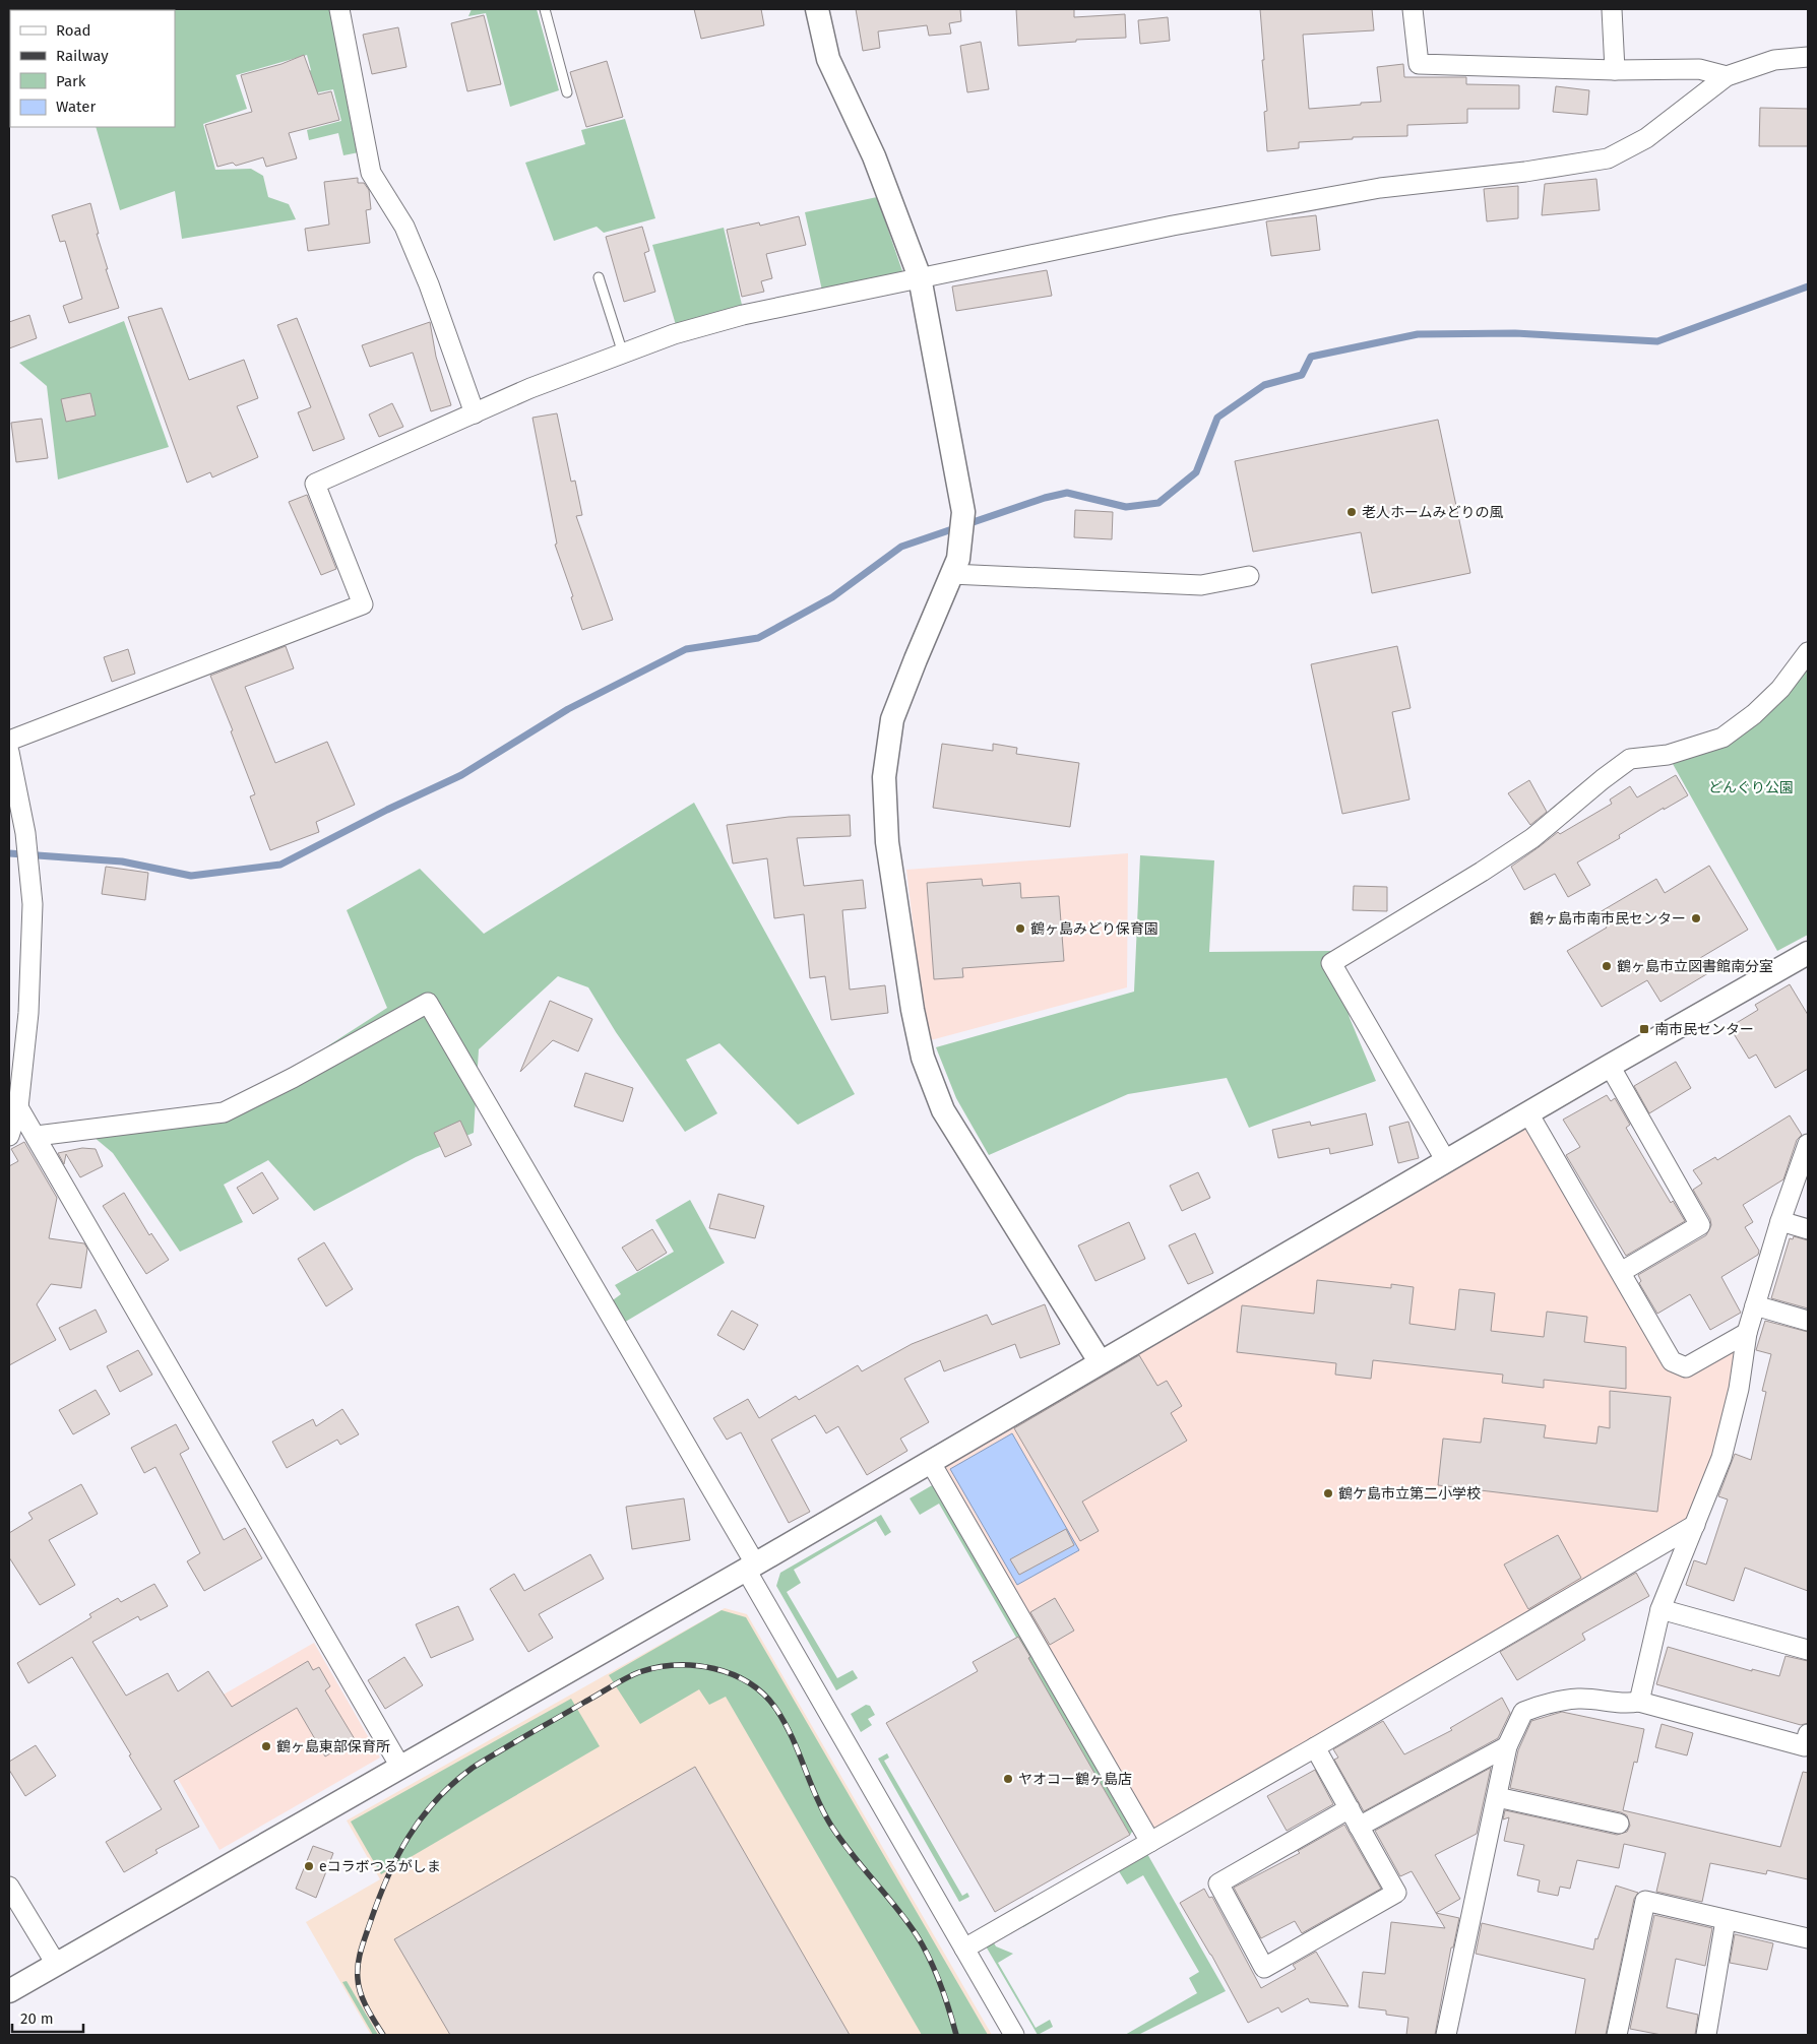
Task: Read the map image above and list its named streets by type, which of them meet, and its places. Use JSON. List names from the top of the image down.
{
  "parks": ["どんぐり公園"],
  "places": {
    "other": [
      "老人ホームみどりの風",
      "鶴ヶ島市南市民センター",
      "鶴ヶ島みどり保育園",
      "鶴ヶ島市立図書館南分室",
      "鶴ケ島市立第二小学校",
      "鶴ヶ島東部保育所",
      "ヤオコー鶴ヶ島店",
      "eコラボつるがしま"
    ],
    "transit": ["南市民センター"]
  },
  "legend": [
    "Road",
    "Railway",
    "Park",
    "Water"
  ],
  "scale_bar": "20 m"
}
